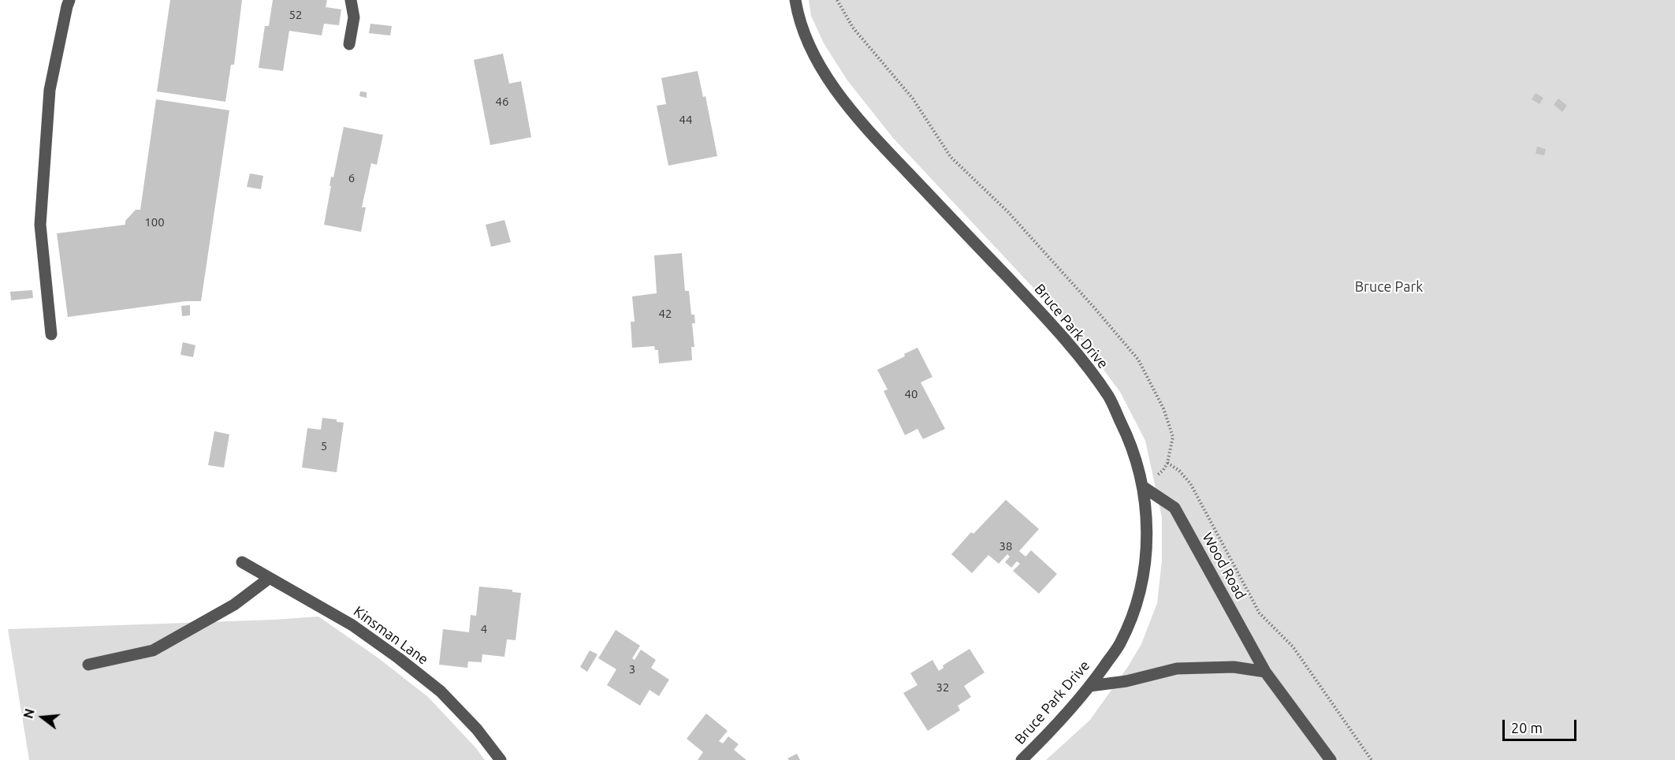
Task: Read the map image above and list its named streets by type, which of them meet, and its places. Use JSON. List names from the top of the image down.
{
  "streets": {
    "street": ["Bruce Park Drive", "Wood Road", "Kinsman Lane"]
  },
  "crossings": [
    ["Bruce Park Drive", "Wood Road"]
  ],
  "parks": ["Bruce Park"],
  "house_numbers": [
    "52",
    "46",
    "44",
    "6",
    "100",
    "42",
    "40",
    "5",
    "38",
    "4",
    "3",
    "32"
  ],
  "scale_bar": "20 m",
  "north": "left"
}
